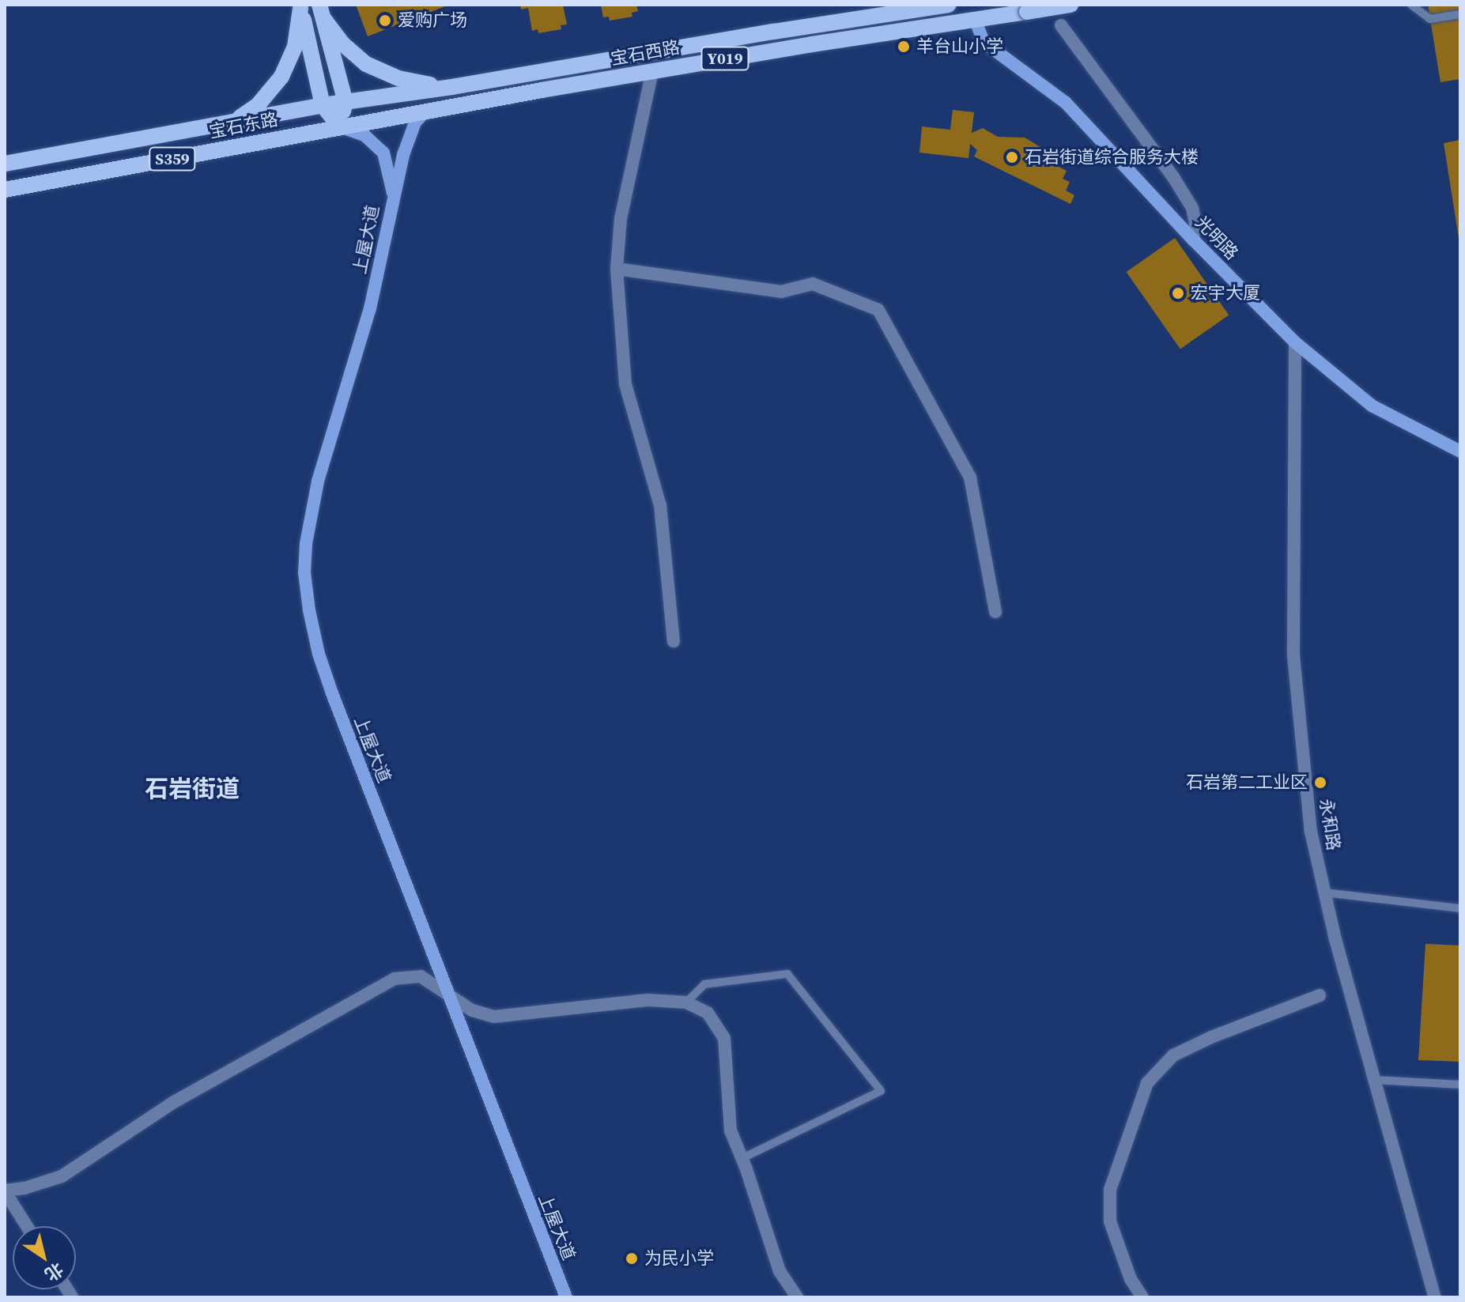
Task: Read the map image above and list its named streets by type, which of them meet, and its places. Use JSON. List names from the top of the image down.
{
  "streets": {
    "main road": [
      "宝石西路",
      "Y019",
      "宝石东路",
      "S359"
    ],
    "street": ["光明路", "上屋大道", "永和路"]
  },
  "crossings": [
    ["宝石西路", "宝石东路"],
    ["宝石西路", "S359"],
    ["宝石西路", "光明路"],
    ["宝石西路", "上屋大道"],
    ["宝石东路", "S359"],
    ["宝石东路", "上屋大道"],
    ["S359", "上屋大道"],
    ["光明路", "永和路"]
  ],
  "districts": ["石岩街道"],
  "places": [
    "爱购广场",
    "羊台山小学",
    "石岩街道综合服务大楼",
    "宏宇大厦",
    "石岩第二工业区",
    "为民小学"
  ],
  "north": "bottom right"
}
